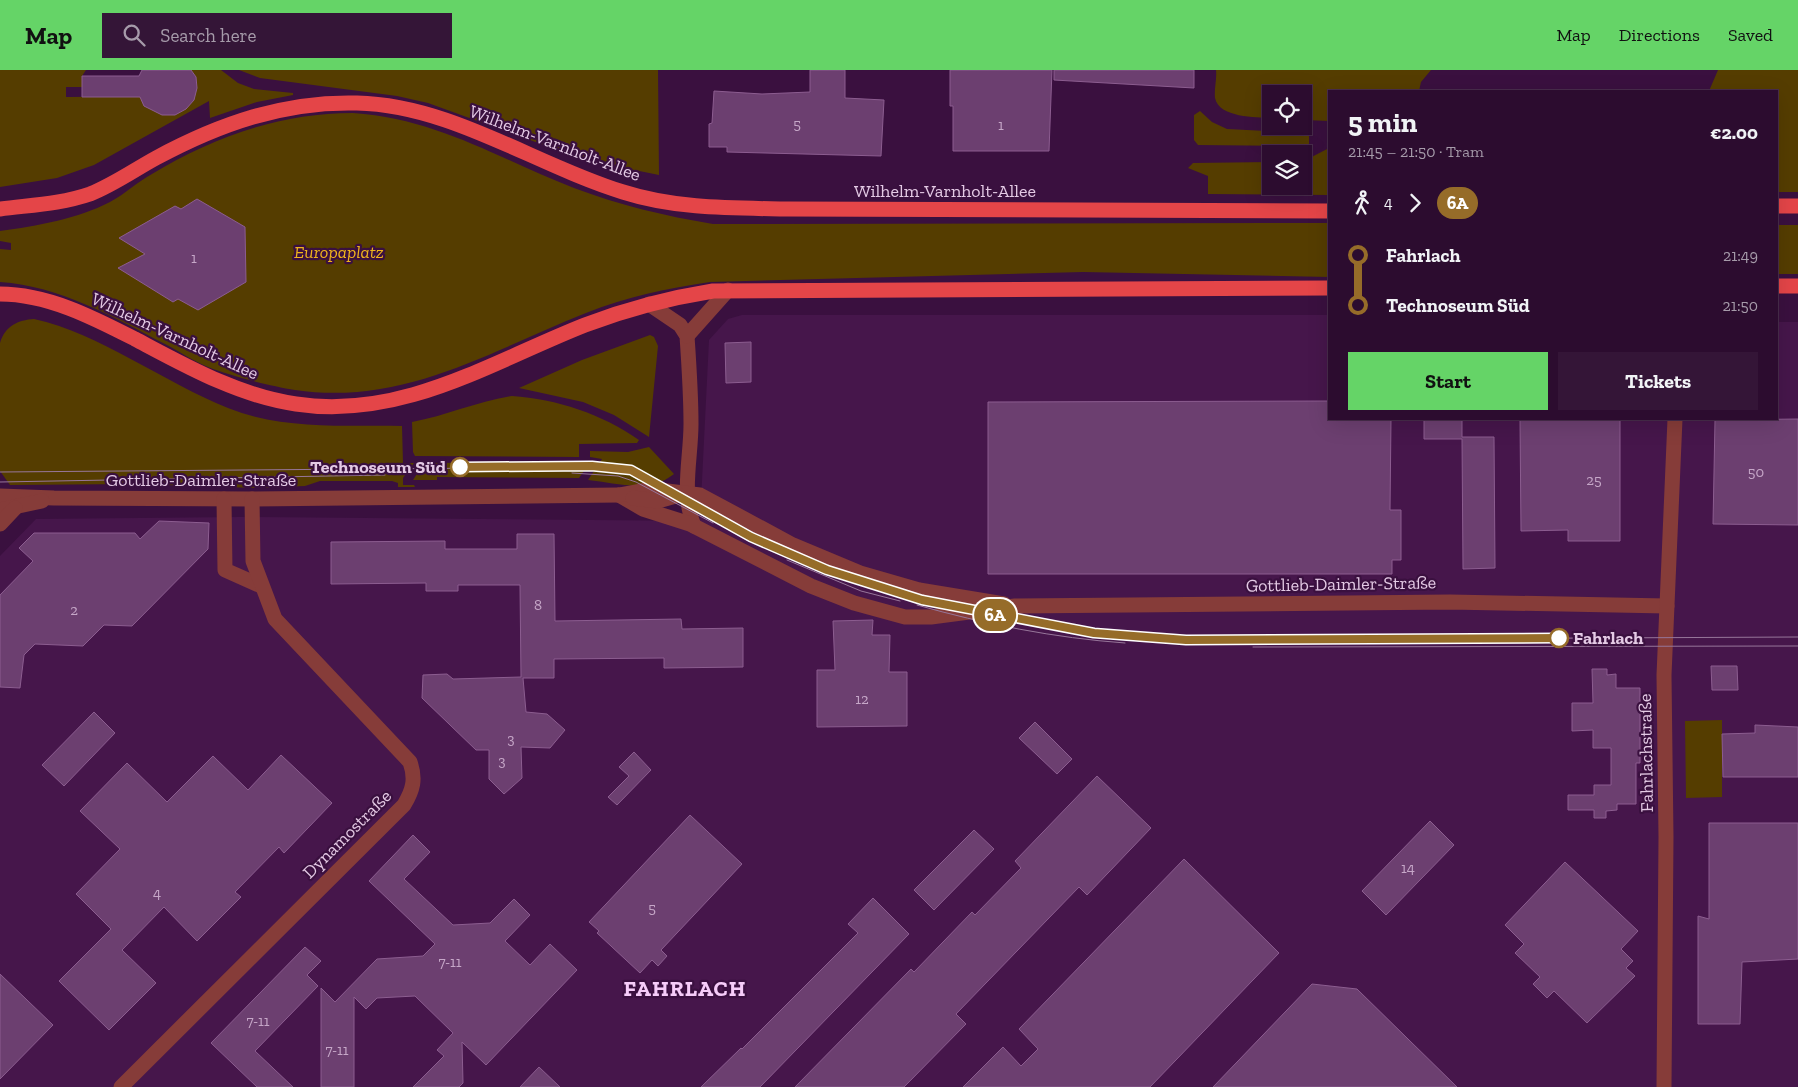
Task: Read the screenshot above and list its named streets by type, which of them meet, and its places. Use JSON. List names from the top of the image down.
{
  "streets": {
    "main road": ["Wilhelm-Varnholt-Allee"],
    "street": ["Gottlieb-Daimler-Straße", "Fahrlachstraße", "Dynamostraße"]
  },
  "crossings": [
    ["Gottlieb-Daimler-Straße", "Fahrlachstraße"],
    ["Gottlieb-Daimler-Straße", "Dynamostraße"]
  ],
  "districts": ["FAHRLACH"],
  "parks": ["Europaplatz"],
  "places": ["Technoseum Süd", "Fahrlach"],
  "lines": ["tram line 6A"],
  "house_numbers": [
    "5",
    "1",
    "1",
    "50",
    "25",
    "8",
    "2",
    "12",
    "3",
    "3",
    "14",
    "4",
    "5",
    "7-11",
    "7-11",
    "7-11"
  ],
  "page": {
    "header": "Map",
    "search": "Search here",
    "nav": ["Map", "Directions", "Saved"],
    "on_map": "6A",
    "heading": ["5 min", "21:45 – 21:50 · Tram", "€2.00"],
    "legs": ["4", "6A"],
    "list": [
      {
        "name": "Fahrlach",
        "value": "21:49"
      },
      {
        "name": "Technoseum Süd",
        "value": "21:50"
      }
    ],
    "buttons": ["Start", "Tickets"]
  }
}
